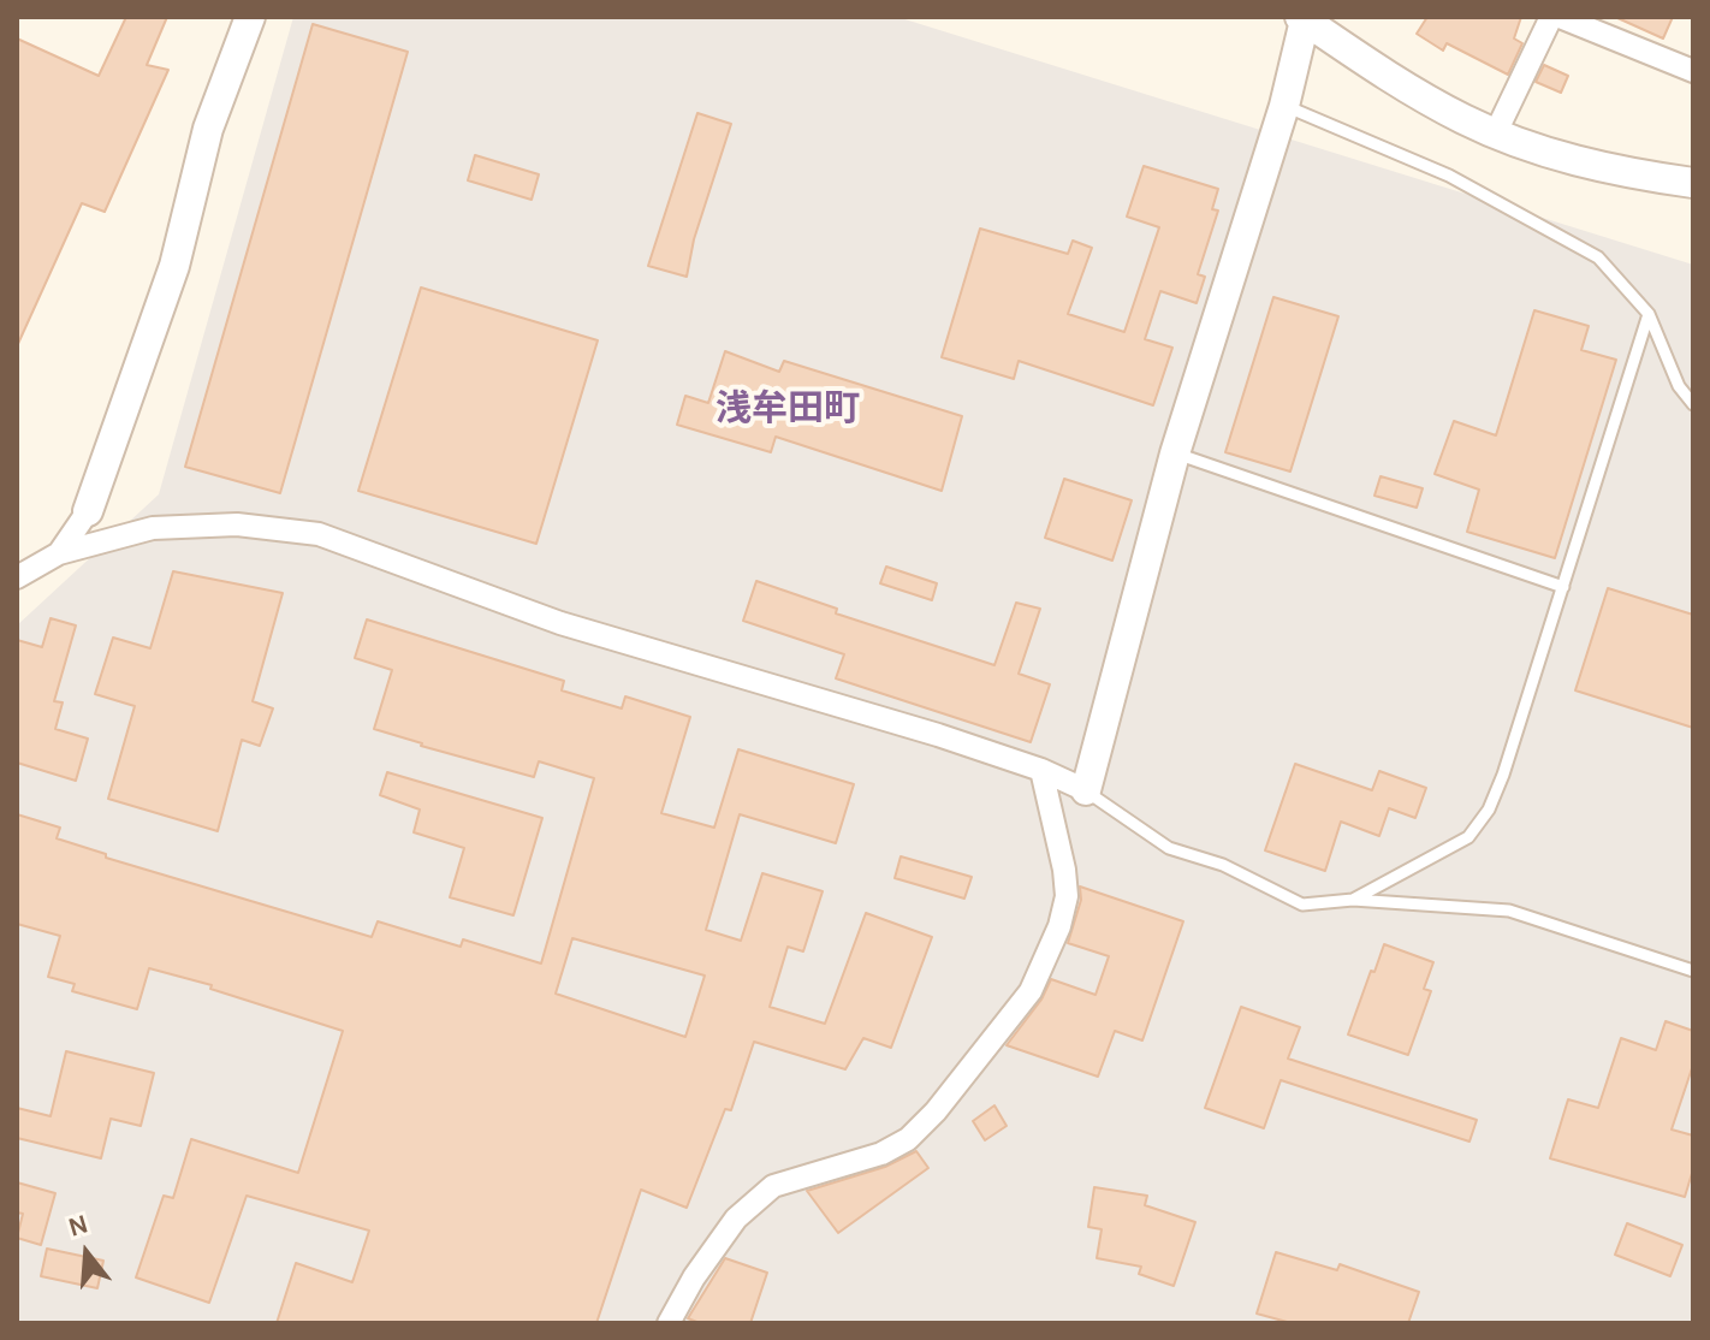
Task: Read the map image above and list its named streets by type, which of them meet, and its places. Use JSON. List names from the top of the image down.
{
  "districts": ["浅牟田町"],
  "north": "top"
}
